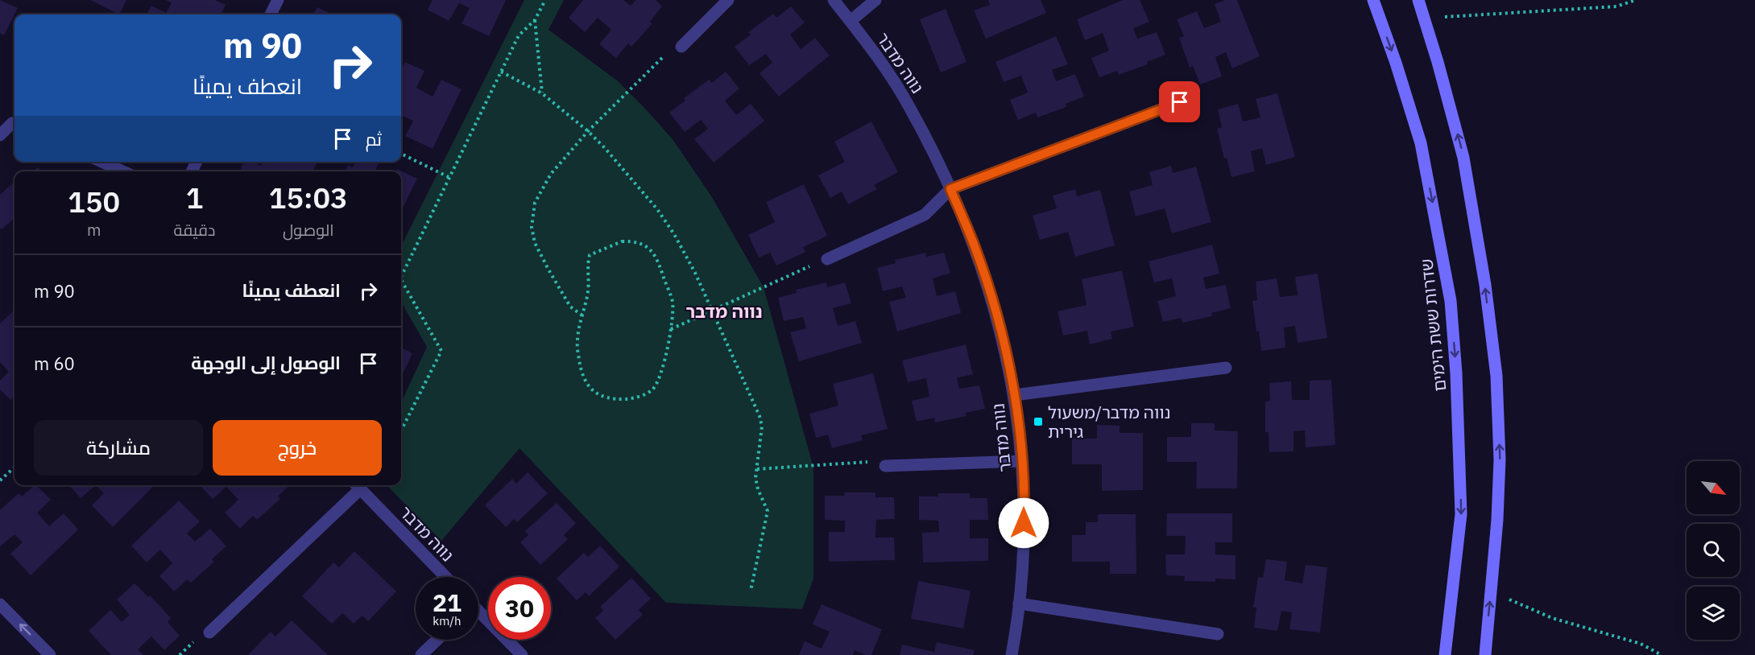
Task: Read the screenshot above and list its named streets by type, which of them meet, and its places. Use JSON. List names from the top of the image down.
{
  "streets": {
    "main road": ["שדרות ששת הימים"],
    "street": ["נווה מדבר"]
  },
  "districts": ["נווה מדבר"],
  "places": {
    "transit": ["נווה מדבר/משעול גירית"]
  },
  "north": "bottom right",
  "page": {
    "turn": ["90 m", "انعطف يمينًا"],
    "then": "ثم",
    "eta": [
      "15:03",
      "الوصول",
      "1",
      "دقيقة",
      "150",
      "m"
    ],
    "list": [
      {
        "name": "انعطف يمينًا",
        "value": "90 m"
      },
      {
        "name": "الوصول إلى الوجهة",
        "value": "60 m"
      }
    ],
    "buttons": ["خروج", "مشاركة"],
    "speed": "21 km/h",
    "limit": "30"
  }
}
